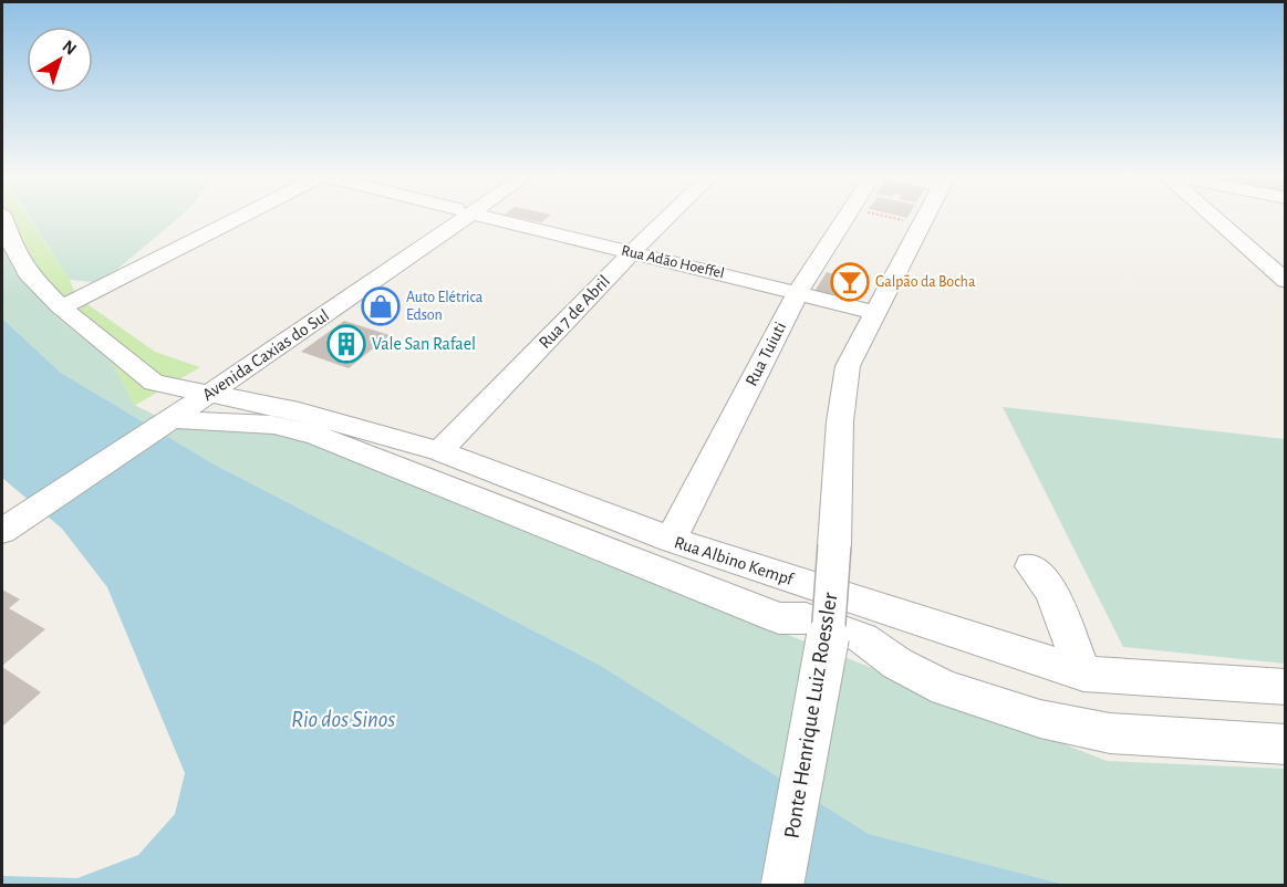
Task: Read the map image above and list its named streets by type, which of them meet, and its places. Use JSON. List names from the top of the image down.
{
  "streets": {
    "street": [
      "Rua Adão Hoeffel",
      "Rua 7 de Abril",
      "Rua Tuiuti",
      "Avenida Caxias do Sul",
      "Rua Albino Kempf",
      "Ponte Henrique Luiz Roessler"
    ]
  },
  "crossings": [
    ["Rua Adão Hoeffel", "Rua 7 de Abril"],
    ["Rua Adão Hoeffel", "Rua Tuiuti"],
    ["Rua Adão Hoeffel", "Ponte Henrique Luiz Roessler"],
    ["Rua 7 de Abril", "Rua Albino Kempf"],
    ["Rua Tuiuti", "Rua Albino Kempf"],
    ["Avenida Caxias do Sul", "Rua Albino Kempf"]
  ],
  "water": ["Rio dos Sinos"],
  "places": {
    "bar": ["Galpão da Bocha"],
    "shop": ["Auto Elétrica Edson"],
    "building": ["Vale San Rafael"]
  },
  "north": "top right"
}
